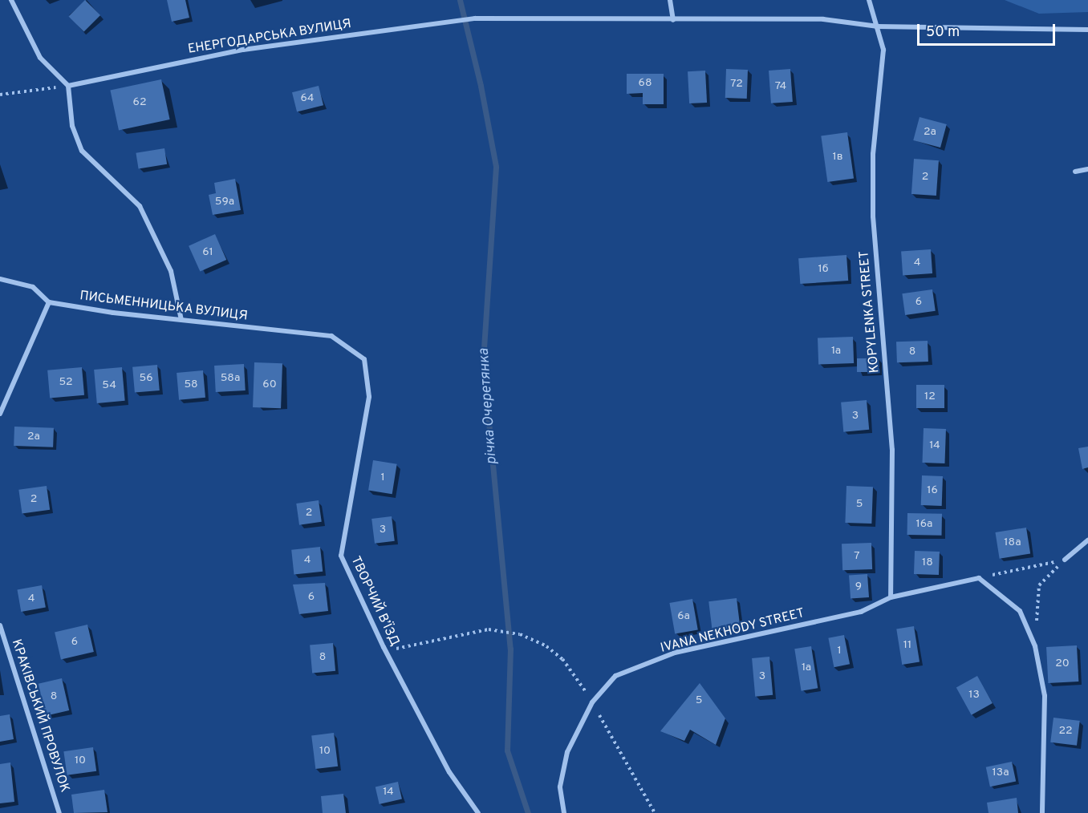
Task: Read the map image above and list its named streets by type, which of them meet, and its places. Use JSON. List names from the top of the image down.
{
  "streets": {
    "street": [
      "ЕНЕРГОДАРСЬКА ВУЛИЦЯ",
      "ПИСЬМЕННИЦЬКА ВУЛИЦЯ",
      "KOPYLENKA STREET",
      "ТВОРЧИЙ В’ЇЗД",
      "IVANA NEKHODY STREET",
      "КРАКІВСЬКИЙ ПРОВУЛОК"
    ]
  },
  "crossings": [
    ["ПИСЬМЕННИЦЬКА ВУЛИЦЯ", "ТВОРЧИЙ В’ЇЗД"],
    ["KOPYLENKA STREET", "IVANA NEKHODY STREET"]
  ],
  "water": ["річка Очеретянка"],
  "house_numbers": [
    "68",
    "72",
    "74",
    "64",
    "62",
    "2а",
    "1в",
    "2",
    "59а",
    "61",
    "4",
    "1б",
    "6",
    "1а",
    "8",
    "56",
    "58а",
    "52",
    "58",
    "60",
    "54",
    "12",
    "3",
    "2а",
    "14",
    "1",
    "16",
    "2",
    "5",
    "2",
    "16а",
    "3",
    "18а",
    "7",
    "4",
    "18",
    "9",
    "6",
    "4",
    "6а",
    "6",
    "11",
    "1",
    "8",
    "20",
    "1а",
    "3",
    "13",
    "8",
    "5",
    "22",
    "10",
    "10",
    "13а",
    "14"
  ],
  "scale_bar": "50 m"
}
